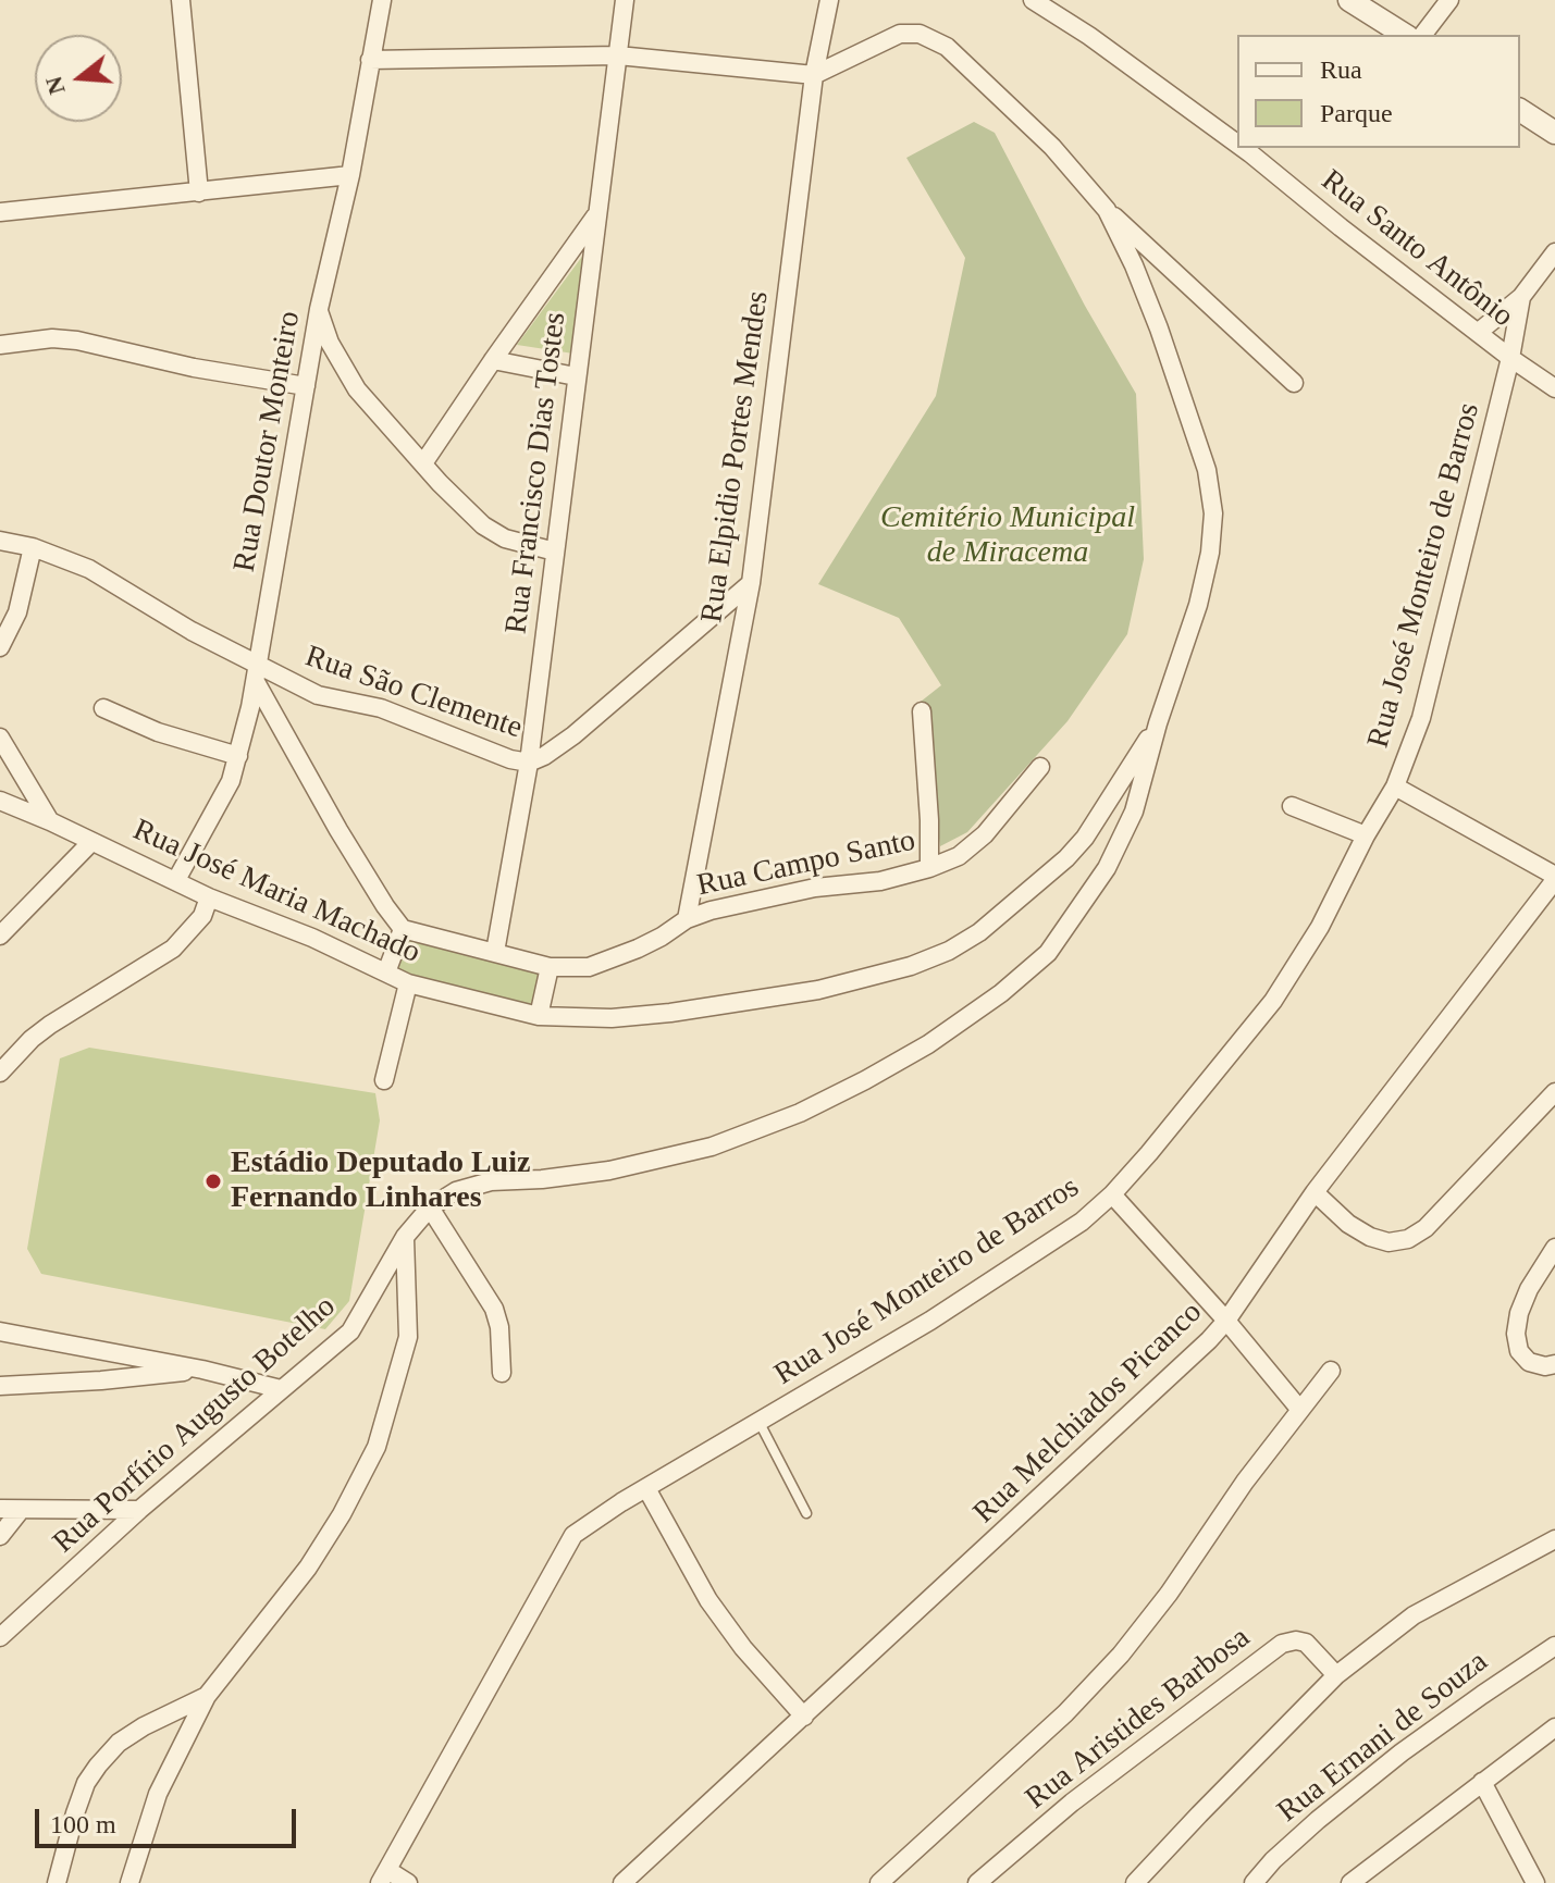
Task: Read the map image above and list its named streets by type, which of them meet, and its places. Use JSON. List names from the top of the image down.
{
  "streets": {
    "street": [
      "Rua Santo Antônio",
      "Rua Doutor Monteiro",
      "Rua Elpidio Portes Mendes",
      "Rua Francisco Dias Tostes",
      "Rua José Monteiro de Barros",
      "Rua São Clemente",
      "Rua Campo Santo",
      "Rua José Maria Machado",
      "Rua Melchiados Picanco",
      "Rua Porfírio Augusto Botelho",
      "Rua Aristides Barbosa",
      "Rua Ernani de Souza"
    ]
  },
  "crossings": [
    ["Rua Santo Antônio", "Rua José Monteiro de Barros"],
    ["Rua Doutor Monteiro", "Rua São Clemente"],
    ["Rua Doutor Monteiro", "Rua José Maria Machado"],
    ["Rua Elpidio Portes Mendes", "Rua São Clemente"],
    ["Rua Elpidio Portes Mendes", "Rua Campo Santo"],
    ["Rua Francisco Dias Tostes", "Rua São Clemente"],
    ["Rua Francisco Dias Tostes", "Rua Campo Santo"]
  ],
  "parks": ["Cemitério Municipal de Miracema"],
  "places": ["Estádio Deputado Luiz Fernando Linhares"],
  "legend": ["Rua", "Parque"],
  "scale_bar": "100 m",
  "north": "left"
}
